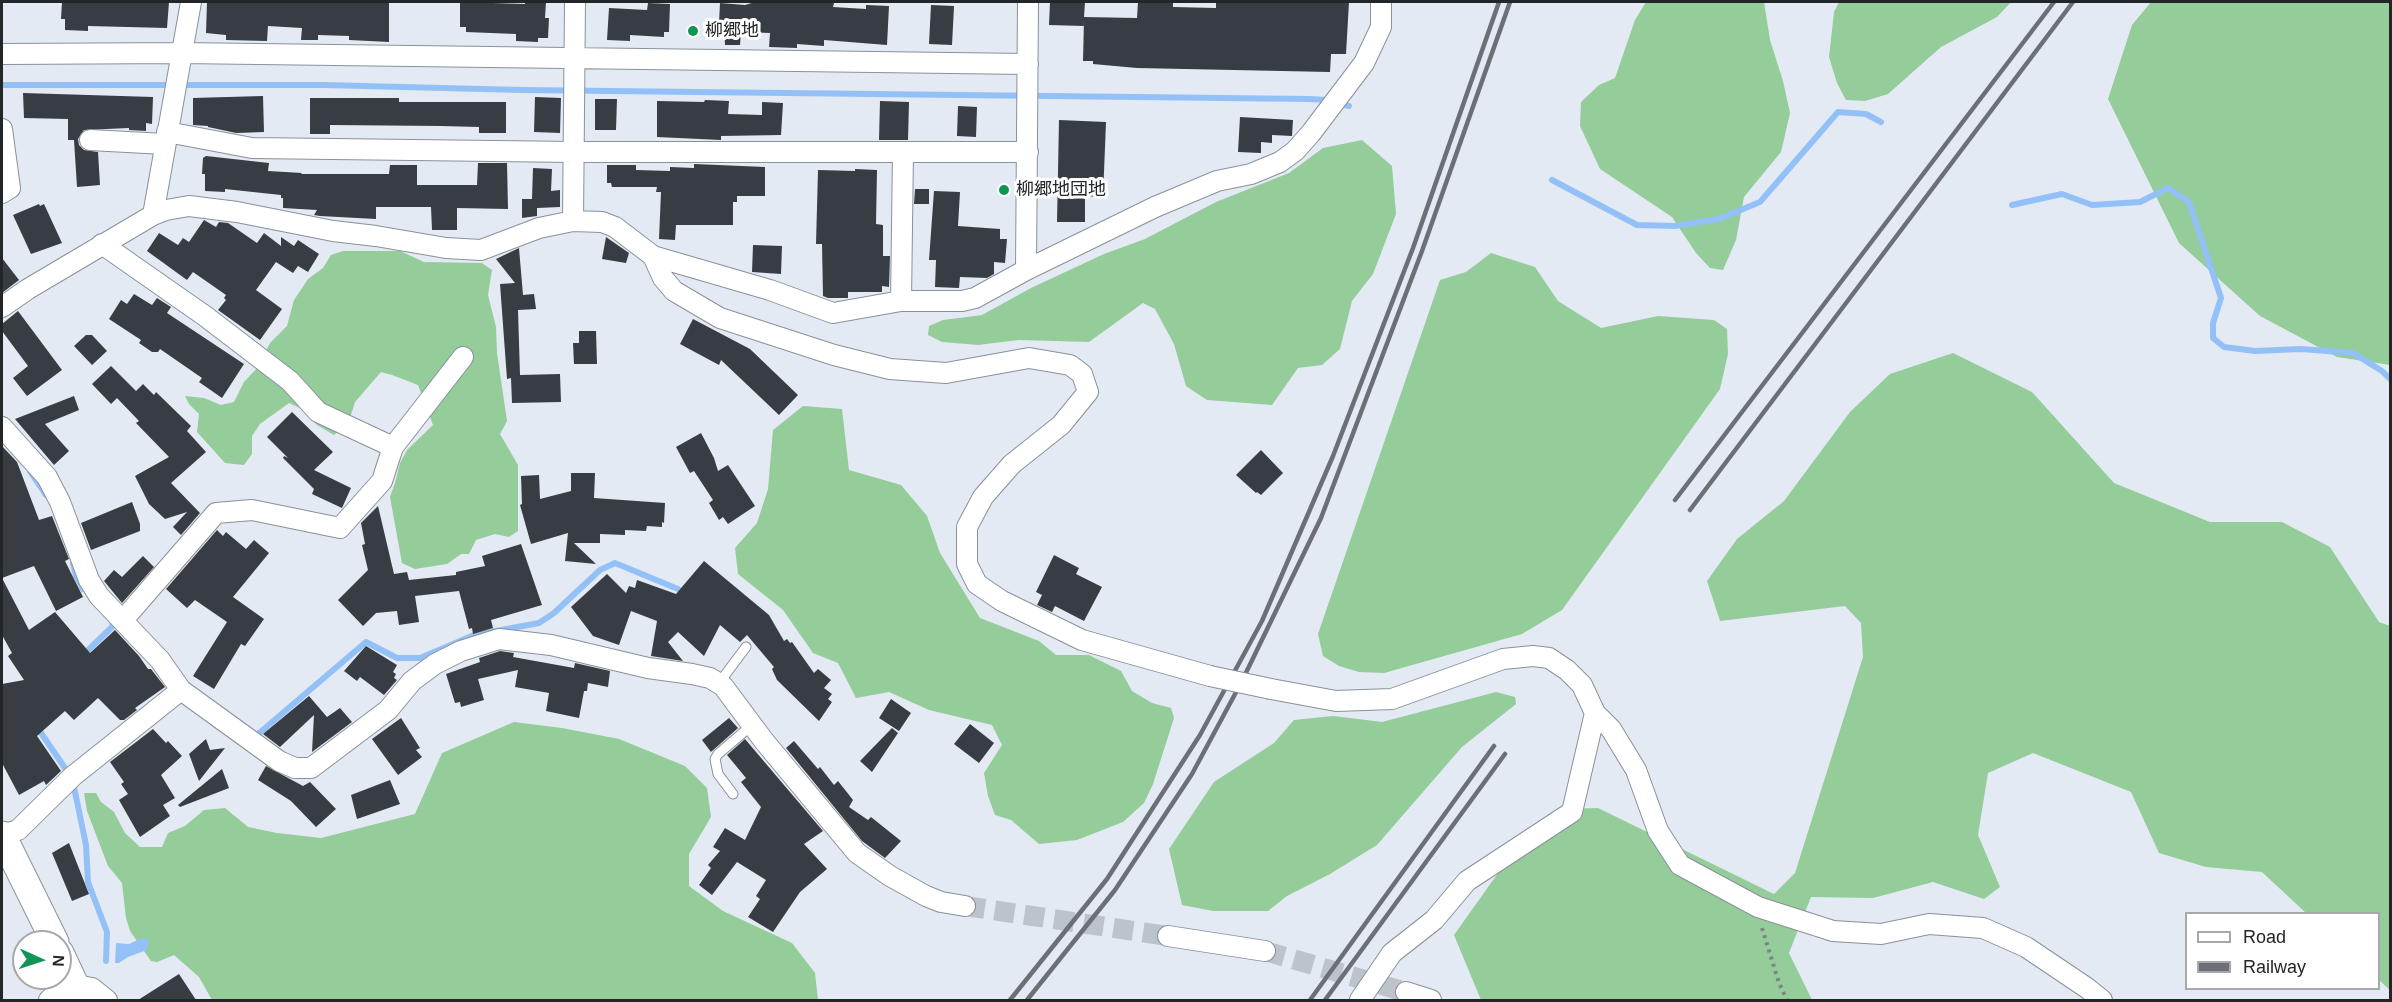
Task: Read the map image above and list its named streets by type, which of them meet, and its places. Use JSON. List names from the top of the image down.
{
  "places": ["柳郷地", "柳郷地団地"],
  "legend": ["Road", "Railway"],
  "north": "right"
}
